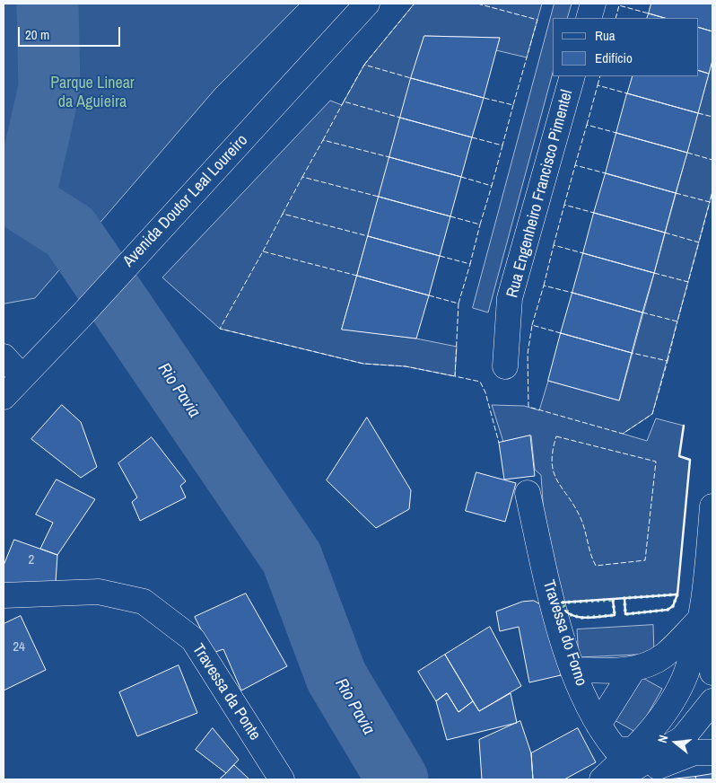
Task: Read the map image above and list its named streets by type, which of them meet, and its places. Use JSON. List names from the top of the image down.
{
  "streets": {
    "street": [
      "Rua Engenheiro Francisco Pimentel",
      "Avenida Doutor Leal Loureiro",
      "Travessa do Forno",
      "Travessa da Ponte"
    ]
  },
  "water": ["Rio Pavia"],
  "parks": ["Parque Linear da Aguieira"],
  "house_numbers": ["2", "24"],
  "legend": ["Rua", "Edifício"],
  "scale_bar": "20 m",
  "north": "left"
}
